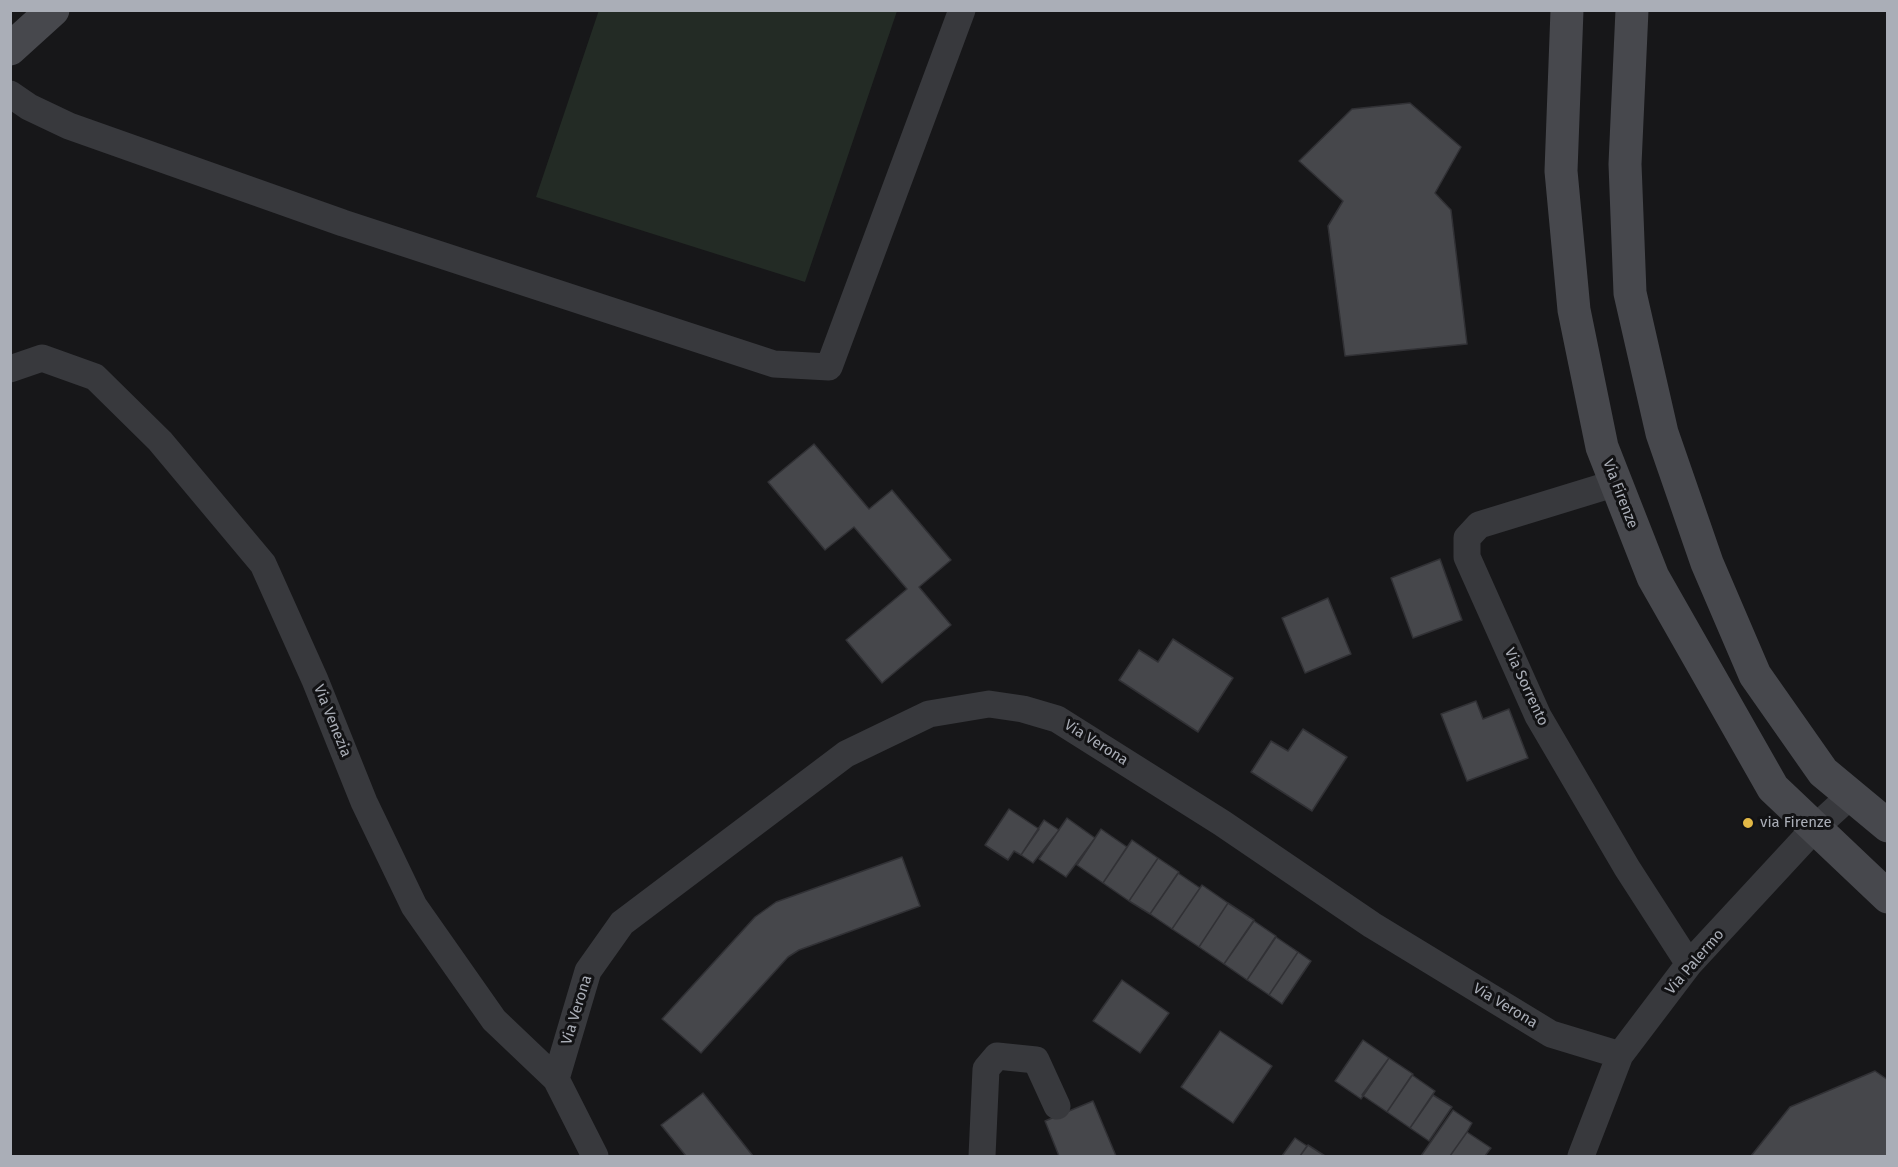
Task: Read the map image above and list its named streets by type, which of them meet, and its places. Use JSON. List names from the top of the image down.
{
  "streets": {
    "street": [
      "Via Firenze",
      "Via Sorrento",
      "Via Venezia",
      "Via Verona",
      "Via Palermo"
    ]
  },
  "crossings": [
    ["Via Firenze", "Via Sorrento"],
    ["Via Firenze", "Via Palermo"],
    ["Via Sorrento", "Via Palermo"],
    ["Via Venezia", "Via Verona"],
    ["Via Verona", "Via Palermo"]
  ],
  "places": ["via Firenze"]
}
